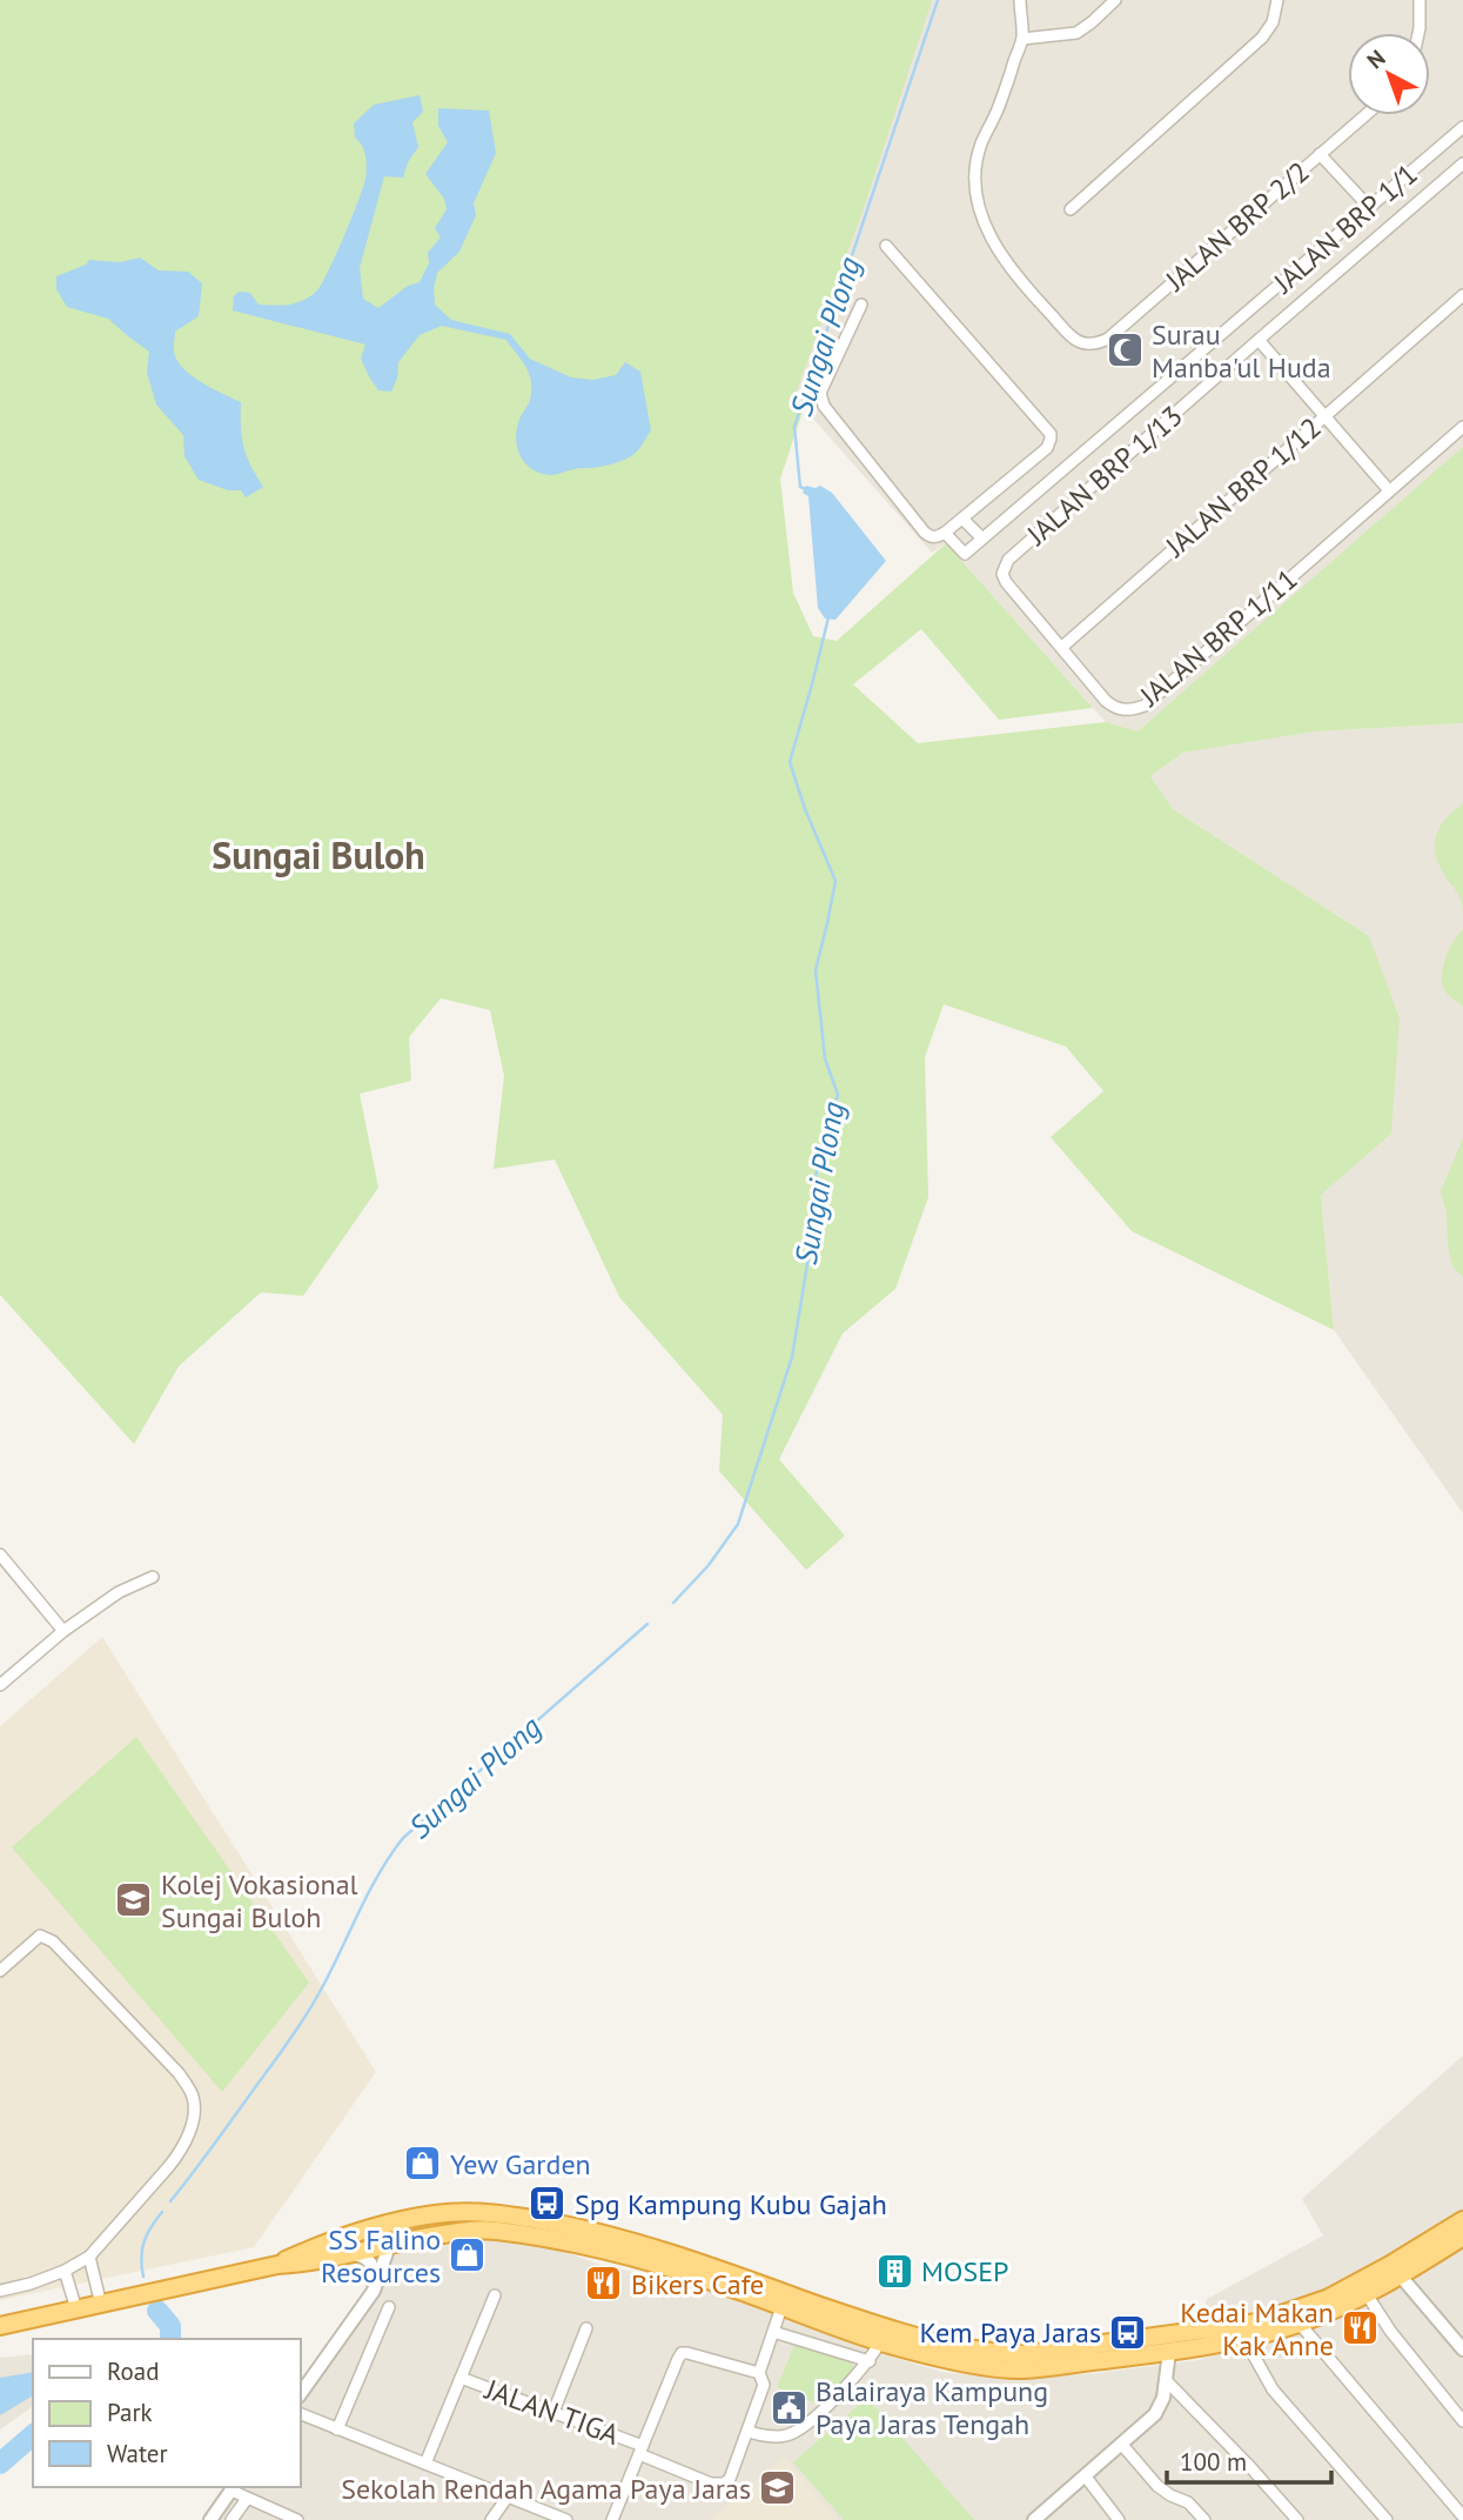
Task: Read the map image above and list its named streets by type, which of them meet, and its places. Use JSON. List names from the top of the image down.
{
  "streets": {
    "street": [
      "JALAN BRP 2/2",
      "JALAN BRP 1/1",
      "JALAN BRP 1/13",
      "JALAN BRP 1/12",
      "JALAN BRP 1/11",
      "JALAN TIGA"
    ]
  },
  "crossings": [
    ["JALAN BRP 1/13", "JALAN BRP 1/11"],
    ["JALAN BRP 1/12", "JALAN BRP 1/11"]
  ],
  "districts": ["Sungai Buloh"],
  "water": ["Sungai Plong"],
  "places": {
    "mosque": ["Surau Manba'ul Huda"],
    "school or university": ["Kolej Vokasional Sungai Buloh", "Sekolah Rendah Agama Paya Jaras"],
    "shop": ["Yew Garden", "SS Falino Resources"],
    "bus stop": ["Spg Kampung Kubu Gajah", "Kem Paya Jaras"],
    "building": ["MOSEP"],
    "restaurant": ["Bikers Cafe", "Kedai Makan Kak Anne"],
    "public building": ["Balairaya Kampung Paya Jaras Tengah"]
  },
  "legend": ["Road", "Park", "Water"],
  "scale_bar": "100 m",
  "north": "top left"
}
